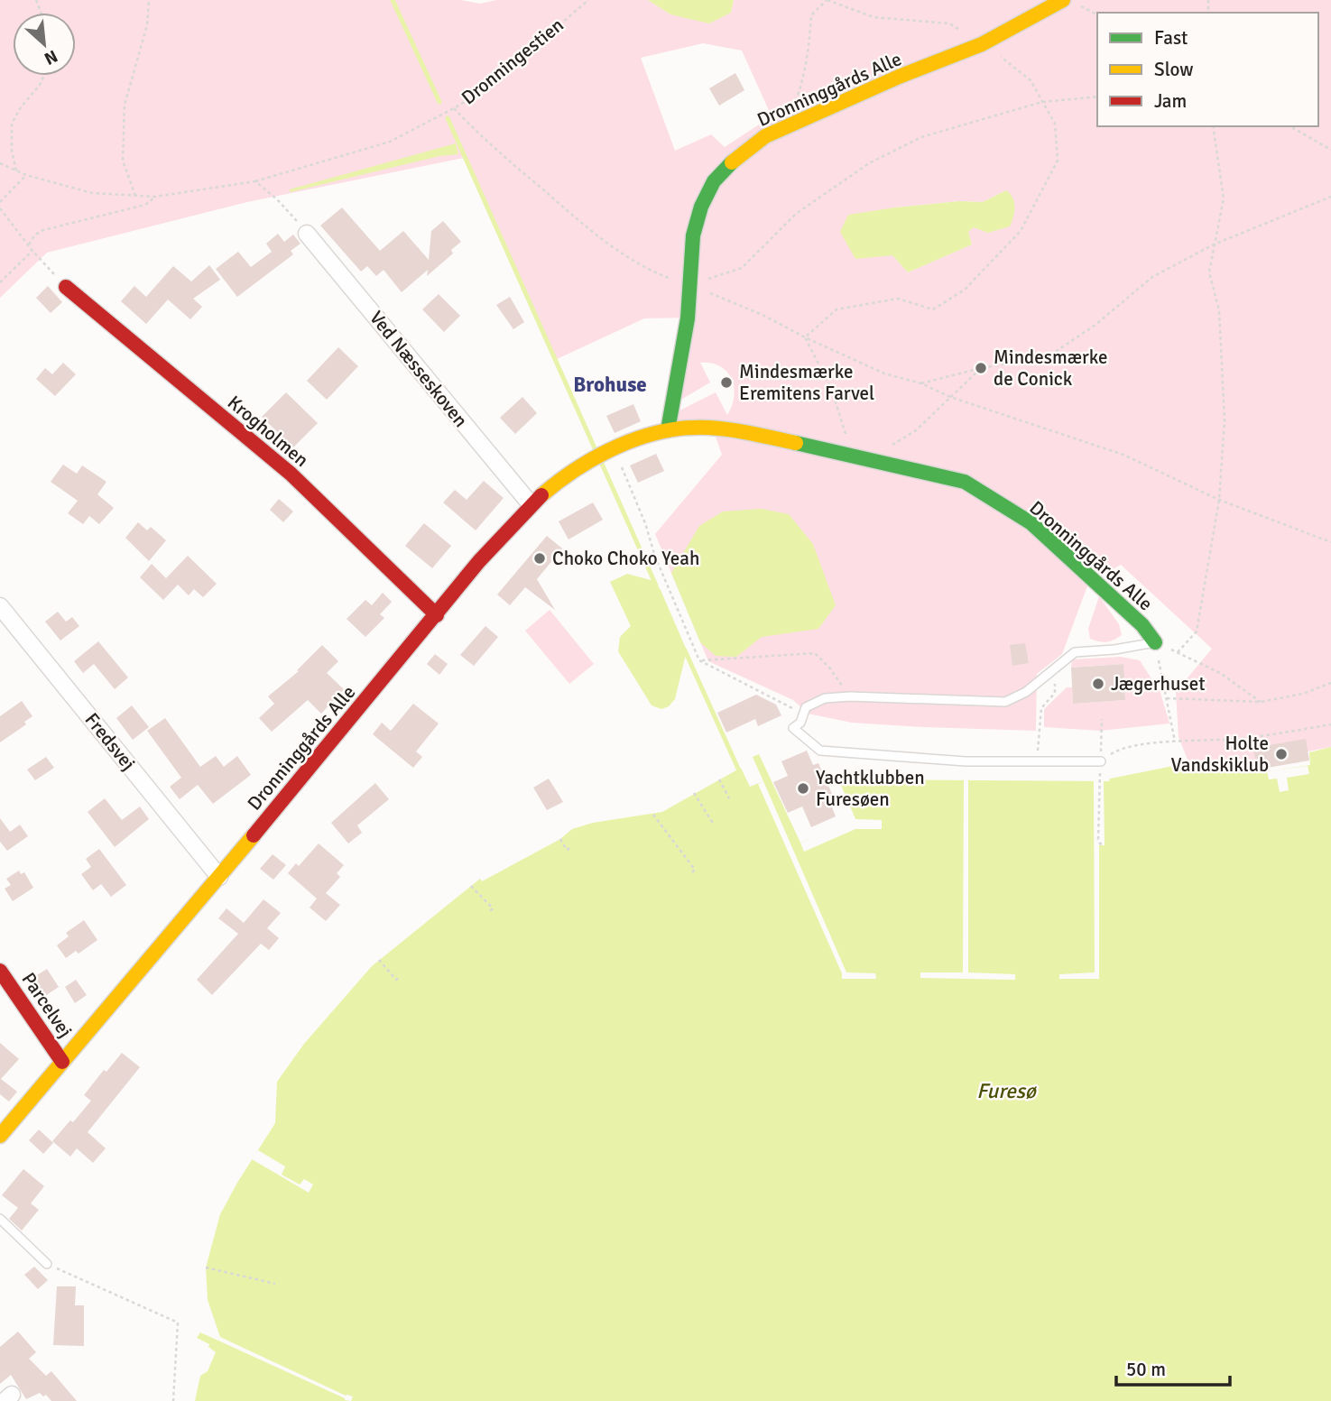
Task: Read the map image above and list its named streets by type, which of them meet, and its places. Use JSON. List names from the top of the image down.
{
  "streets": {
    "street": [
      "Dronninggårds Alle",
      "Ved Næsseskoven",
      "Krogholmen",
      "Fredsvej",
      "Parcelvej"
    ],
    "path": ["Dronningestien"]
  },
  "crossings": [
    ["Dronninggårds Alle", "Ved Næsseskoven"],
    ["Dronninggårds Alle", "Krogholmen"],
    ["Dronninggårds Alle", "Fredsvej"],
    ["Dronninggårds Alle", "Parcelvej"]
  ],
  "districts": ["Brohuse"],
  "water": ["Furesø"],
  "places": [
    "Mindesmærke de Conick",
    "Mindesmærke Eremitens Farvel",
    "Choko Choko Yeah",
    "Jægerhuset",
    "Holte Vandskiklub",
    "Yachtklubben Furesøen"
  ],
  "legend": ["Fast", "Slow", "Jam"],
  "scale_bar": "50 m",
  "north": "bottom right"
}
